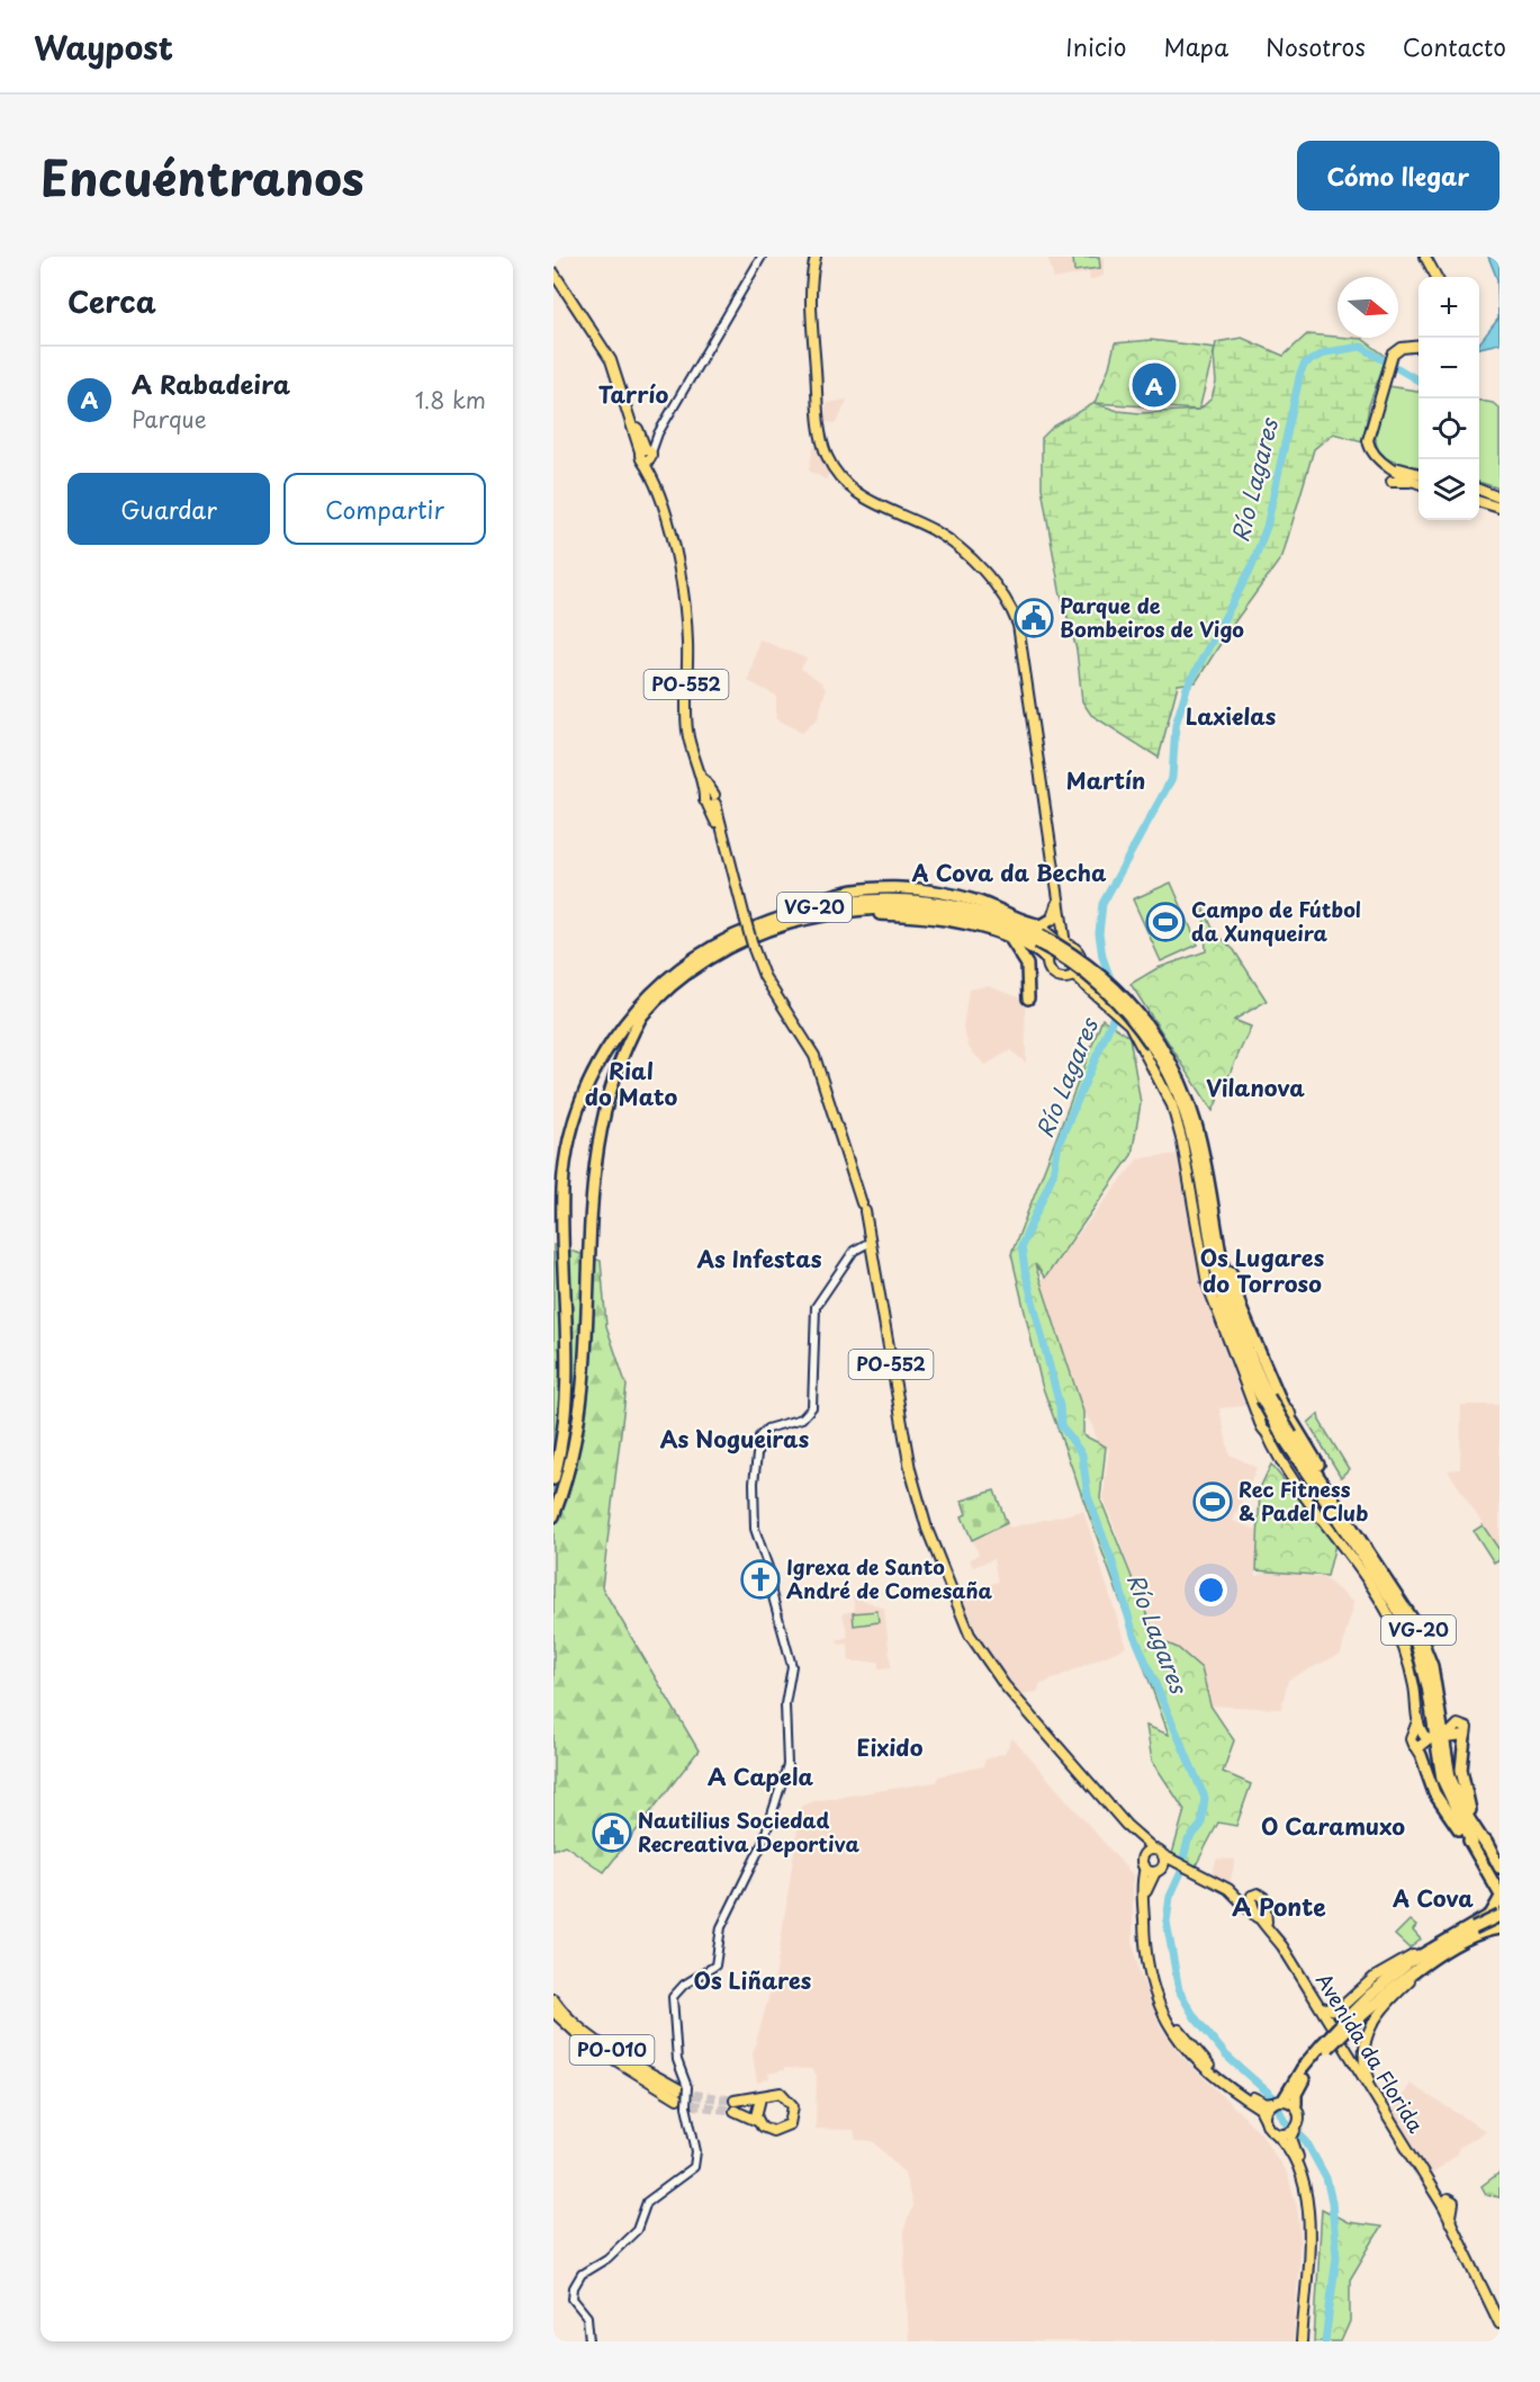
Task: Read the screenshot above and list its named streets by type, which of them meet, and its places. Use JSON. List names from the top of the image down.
{
  "streets": {
    "highway": ["VG-20"],
    "main road": ["PO-552", "PO-010", "Avenida da Florida"]
  },
  "districts": [
    "Tarrío",
    "Laxielas",
    "Martín",
    "A Cova da Becha",
    "Rial do Mato",
    "Vilanova",
    "Os Lugares do Torroso",
    "As Infestas",
    "As Nogueiras",
    "Eixido",
    "A Capela",
    "O Caramuxo",
    "A Cova",
    "A Ponte",
    "Os Liñares"
  ],
  "water": ["Río Lagares"],
  "places": {
    "public building": ["Parque de Bombeiros de Vigo", "Nautilius Sociedad Recreativa Deportiva"],
    "sports": ["Campo de Fútbol da Xunqueira", "Rec Fitness & Padel Club"],
    "church": ["Igrexa de Santo André de Comesaña"]
  },
  "north": "right",
  "page": {
    "header": "Waypost",
    "nav": [
      "Inicio",
      "Mapa",
      "Nosotros",
      "Contacto"
    ],
    "title": "Encuéntranos",
    "buttons": [
      "Cómo llegar",
      ["Guardar", "Compartir"]
    ],
    "heading": "Cerca",
    "map_buttons": ["+", "−"],
    "list": [
      {
        "mark": "A",
        "name": "A Rabadeira",
        "note": "Parque",
        "value": "1.8 km"
      }
    ],
    "pins": "A"
  }
}
